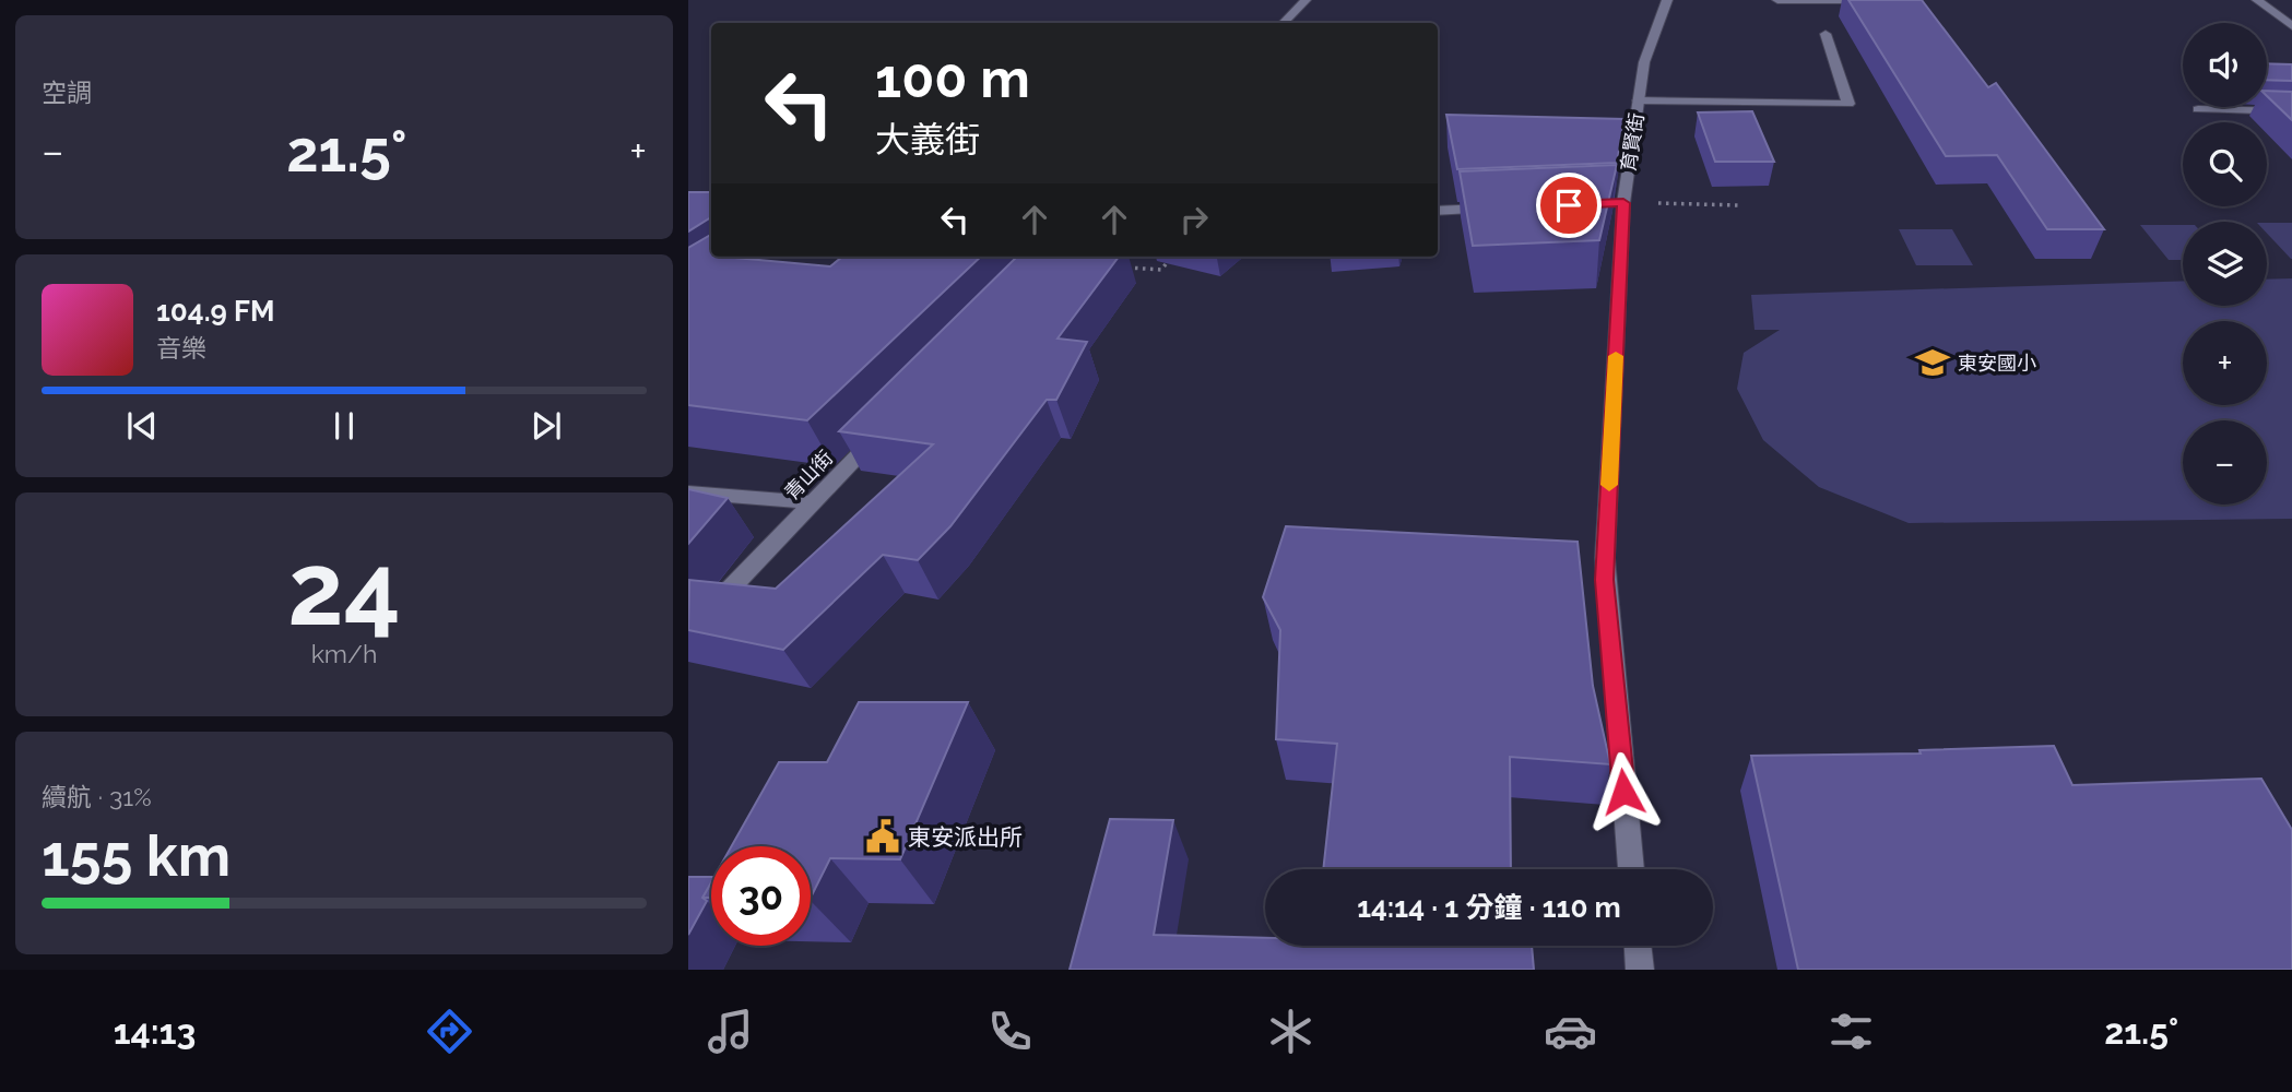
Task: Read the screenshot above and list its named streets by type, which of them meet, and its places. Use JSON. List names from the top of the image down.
{
  "streets": {
    "street": ["育賢街", "青山街"]
  },
  "places": {
    "school or university": ["東安國小"],
    "public building": ["東安派出所"]
  },
  "page": {
    "tile": [
      "空調",
      ["24", "km/h"],
      ["續航 · 31%", "155 km"]
    ],
    "map_buttons": ["+", "−"],
    "turn": ["100 m", "大義街"],
    "heat": ["−", "21.5°", "+"],
    "song": ["104.9 FM", "音樂"],
    "limit": "30",
    "trip": "14:14 · 1 分鐘 · 110 m",
    "tabs": ["14:13", "21.5°"]
  }
}
